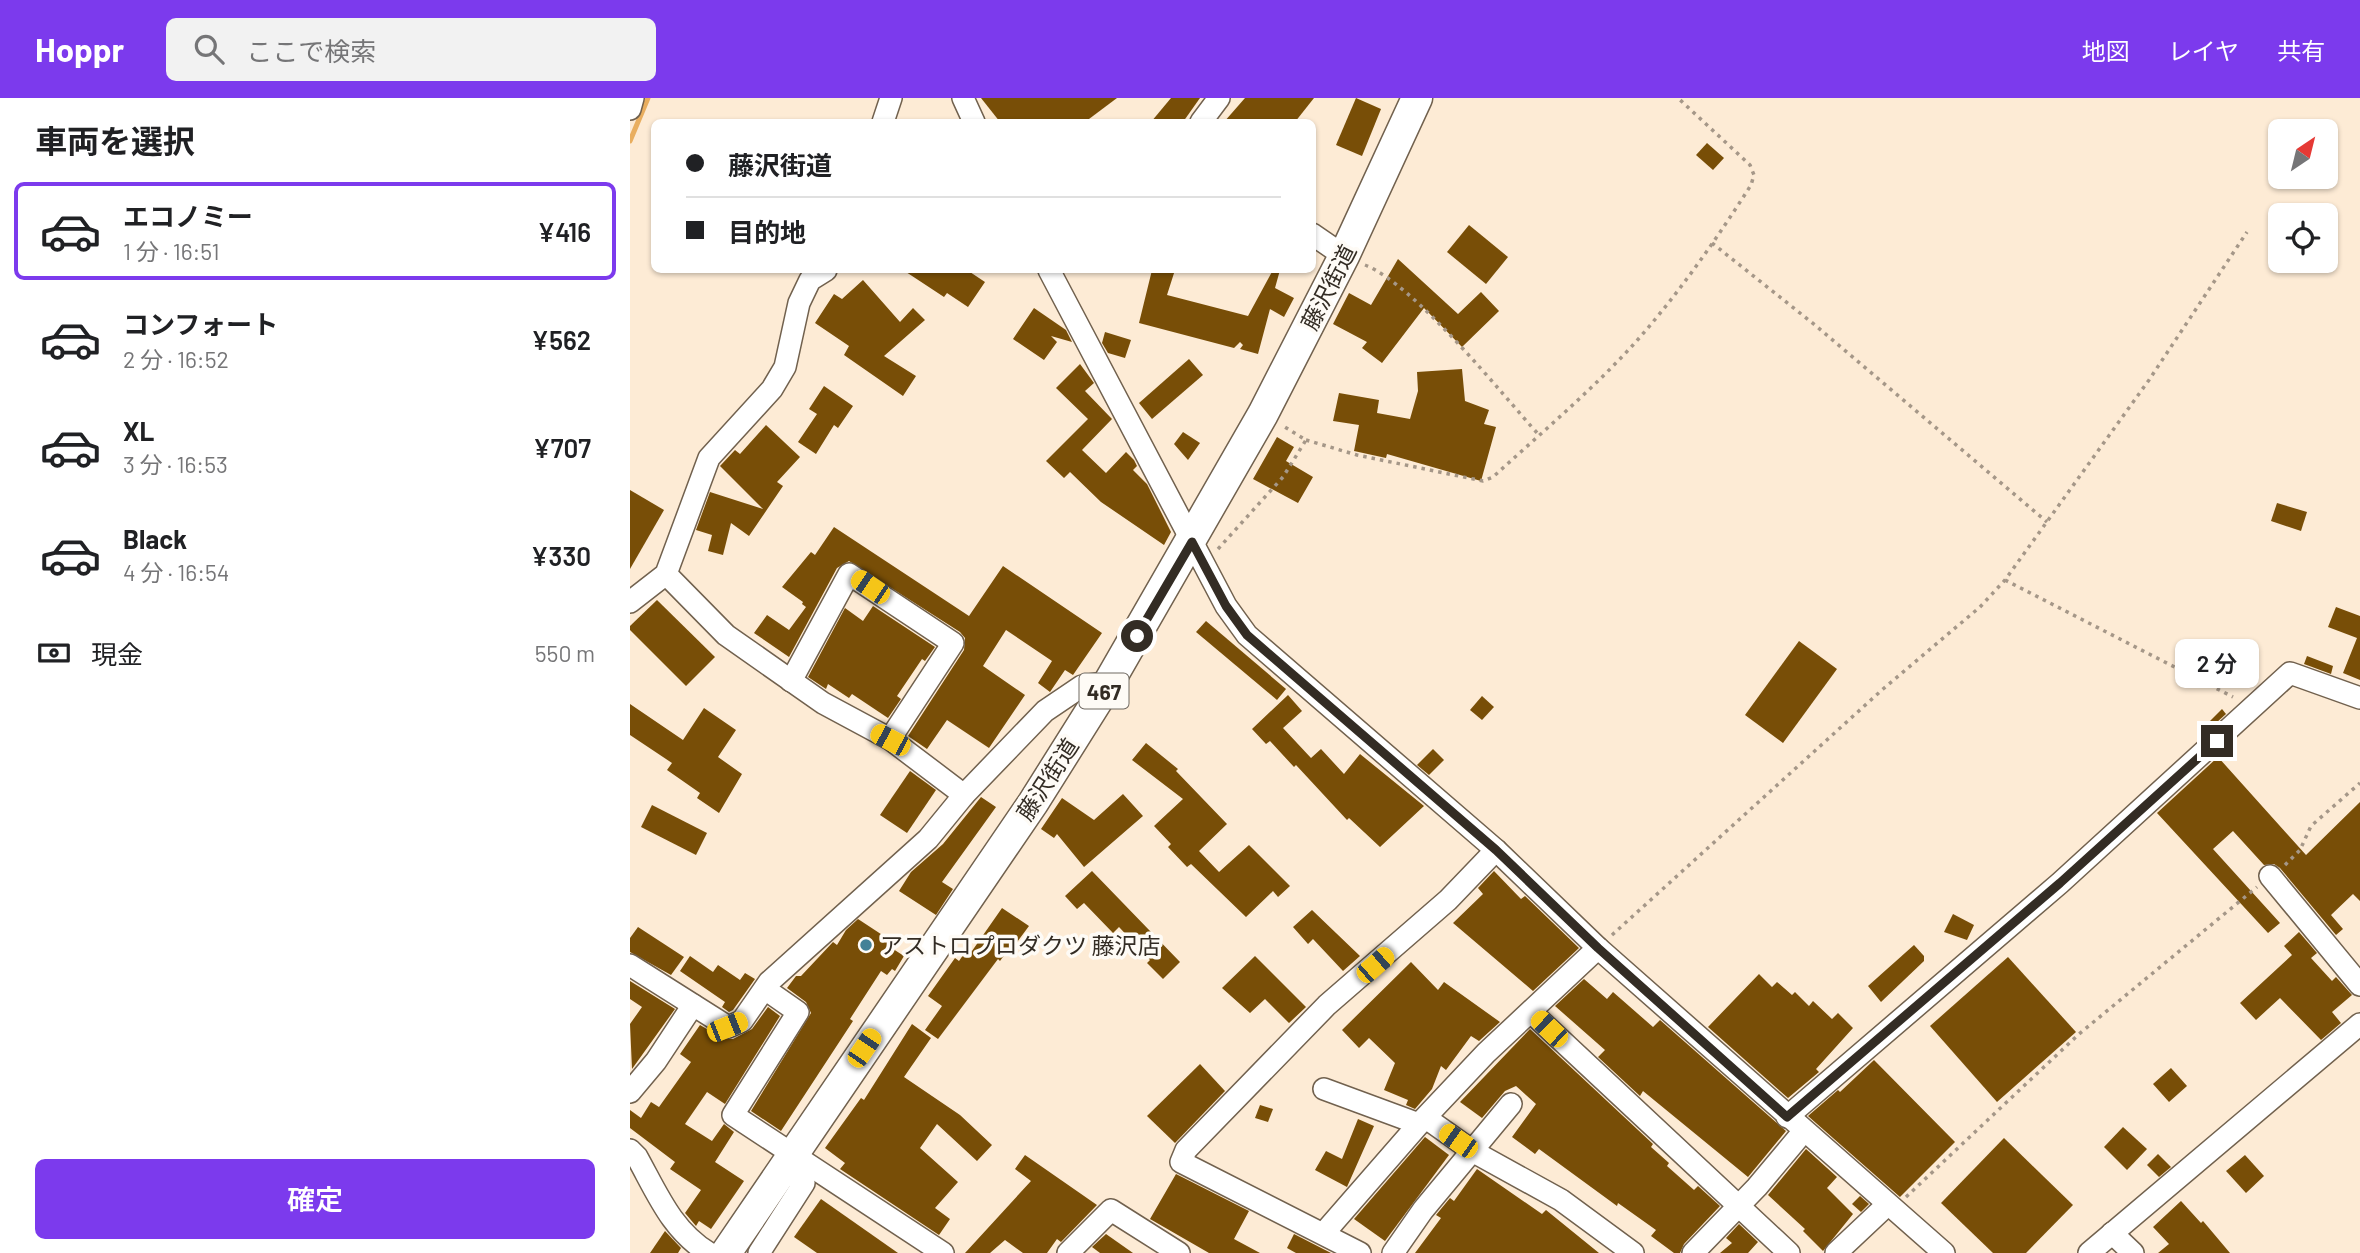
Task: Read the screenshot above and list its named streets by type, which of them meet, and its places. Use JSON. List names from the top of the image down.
{
  "streets": {
    "highway": ["藤沢街道", "467"]
  },
  "places": ["アストロプロダクツ 藤沢店"],
  "north": "top right",
  "page": {
    "header": "Hoppr",
    "search": "ここで検索",
    "nav": ["地図", "レイヤ", "共有"],
    "heading": "車両を選択",
    "banner": ["藤沢街道", "目的地"],
    "list": [
      {
        "name": "エコノミー",
        "note": "1 分 · 16:51",
        "value": "¥416"
      },
      {
        "name": "コンフォート",
        "note": "2 分 · 16:52",
        "value": "¥562"
      },
      {
        "name": "XL",
        "note": "3 分 · 16:53",
        "value": "¥707"
      },
      {
        "name": "Black",
        "note": "4 分 · 16:54",
        "value": "¥330"
      }
    ],
    "pay": ["現金", "550 m"],
    "bubble": "2 分",
    "buttons": "確定"
  }
}
